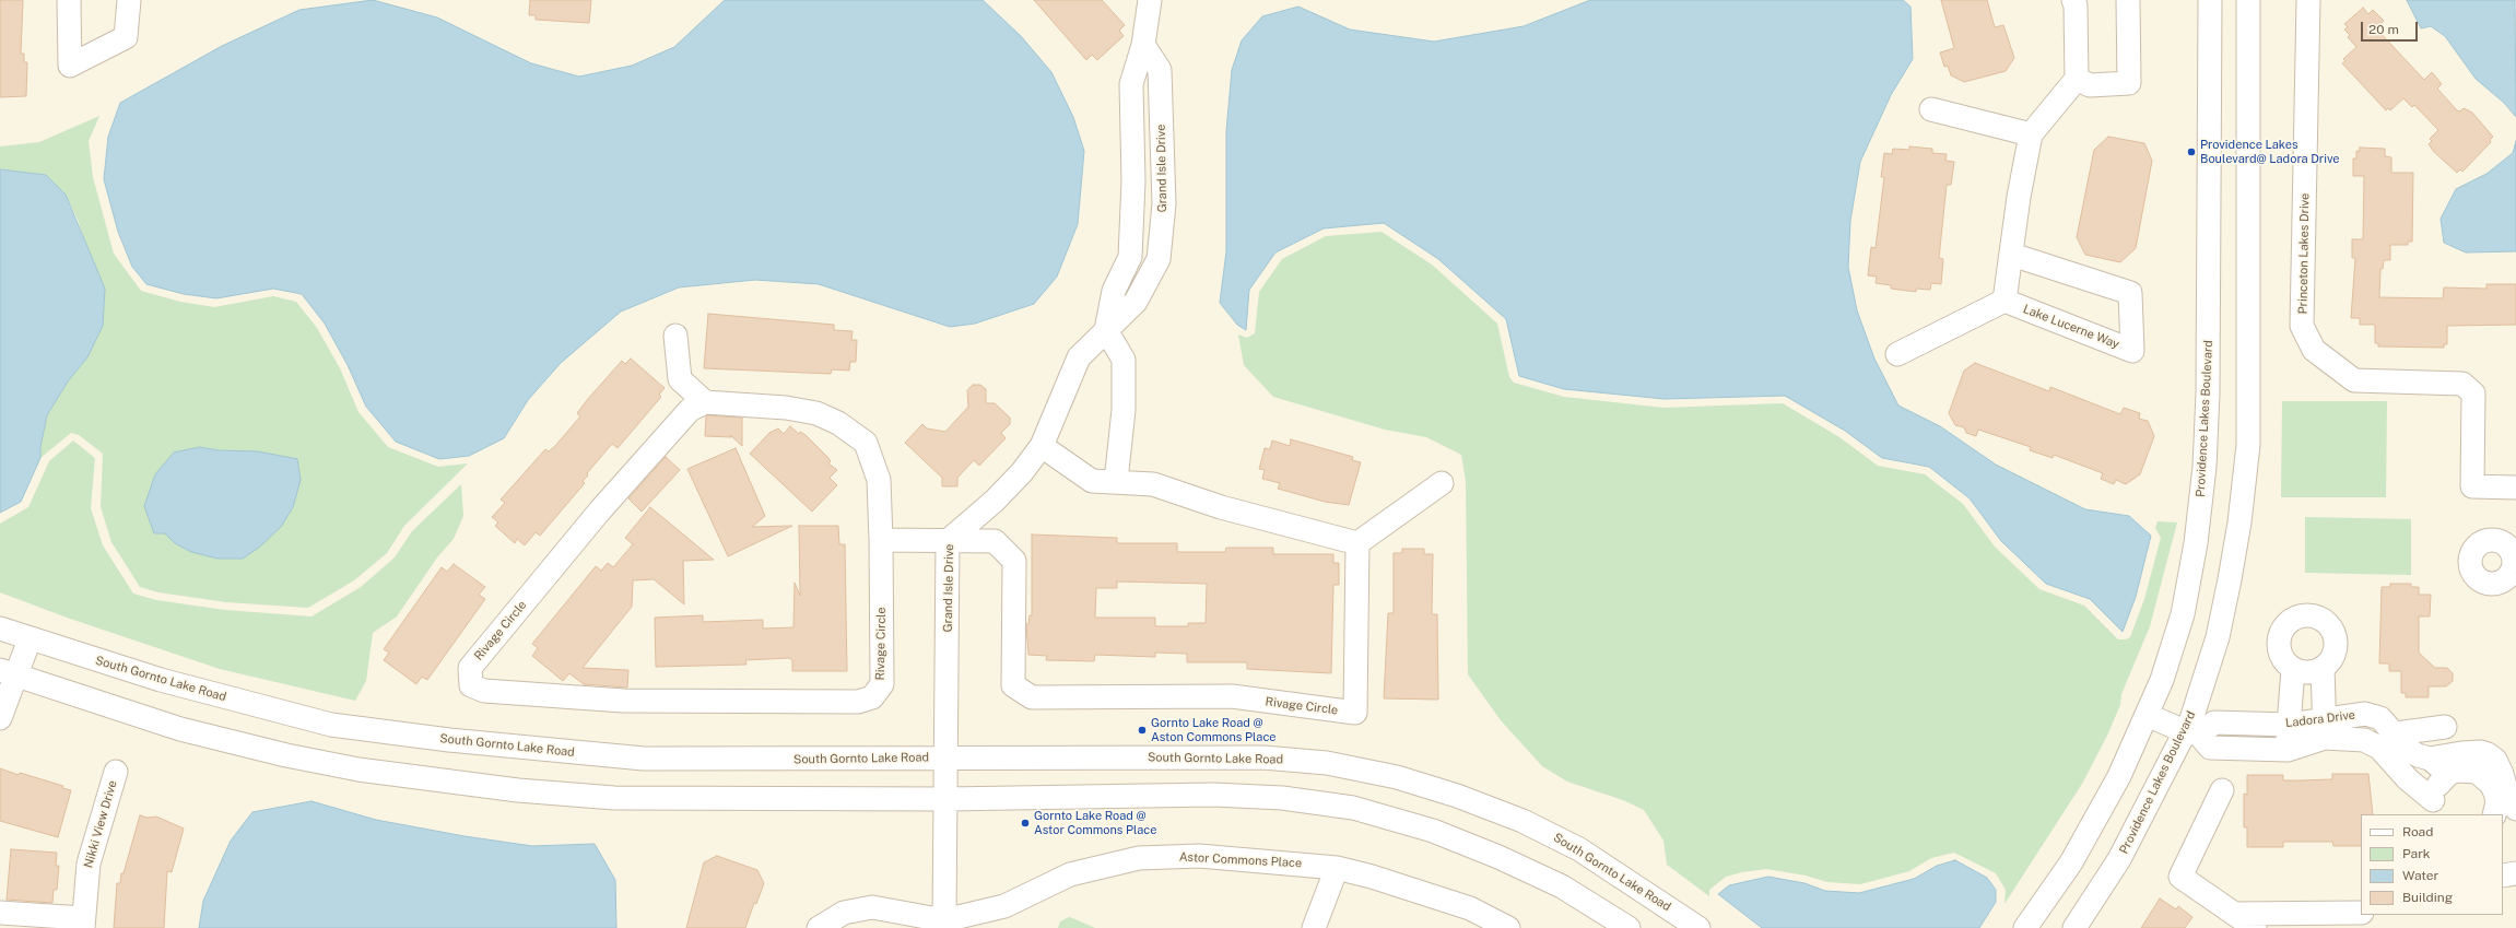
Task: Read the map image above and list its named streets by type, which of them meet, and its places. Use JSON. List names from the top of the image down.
{
  "streets": {
    "street": [
      "Grand Isle Drive",
      "Princeton Lakes Drive",
      "Lake Lucerne Way",
      "Providence Lakes Boulevard",
      "Rivage Circle",
      "South Gornto Lake Road",
      "Ladora Drive",
      "Nikki View Drive",
      "Astor Commons Place"
    ]
  },
  "crossings": [
    ["Grand Isle Drive", "Rivage Circle"],
    ["Grand Isle Drive", "South Gornto Lake Road"],
    ["Providence Lakes Boulevard", "Ladora Drive"]
  ],
  "places": ["Providence Lakes Boulevard@ Ladora Drive", "Gornto Lake Road @ Aston Commons Place", "Gornto Lake Road @ Astor Commons Place"],
  "legend": [
    "Road",
    "Park",
    "Water",
    "Building"
  ],
  "scale_bar": "20 m"
}
